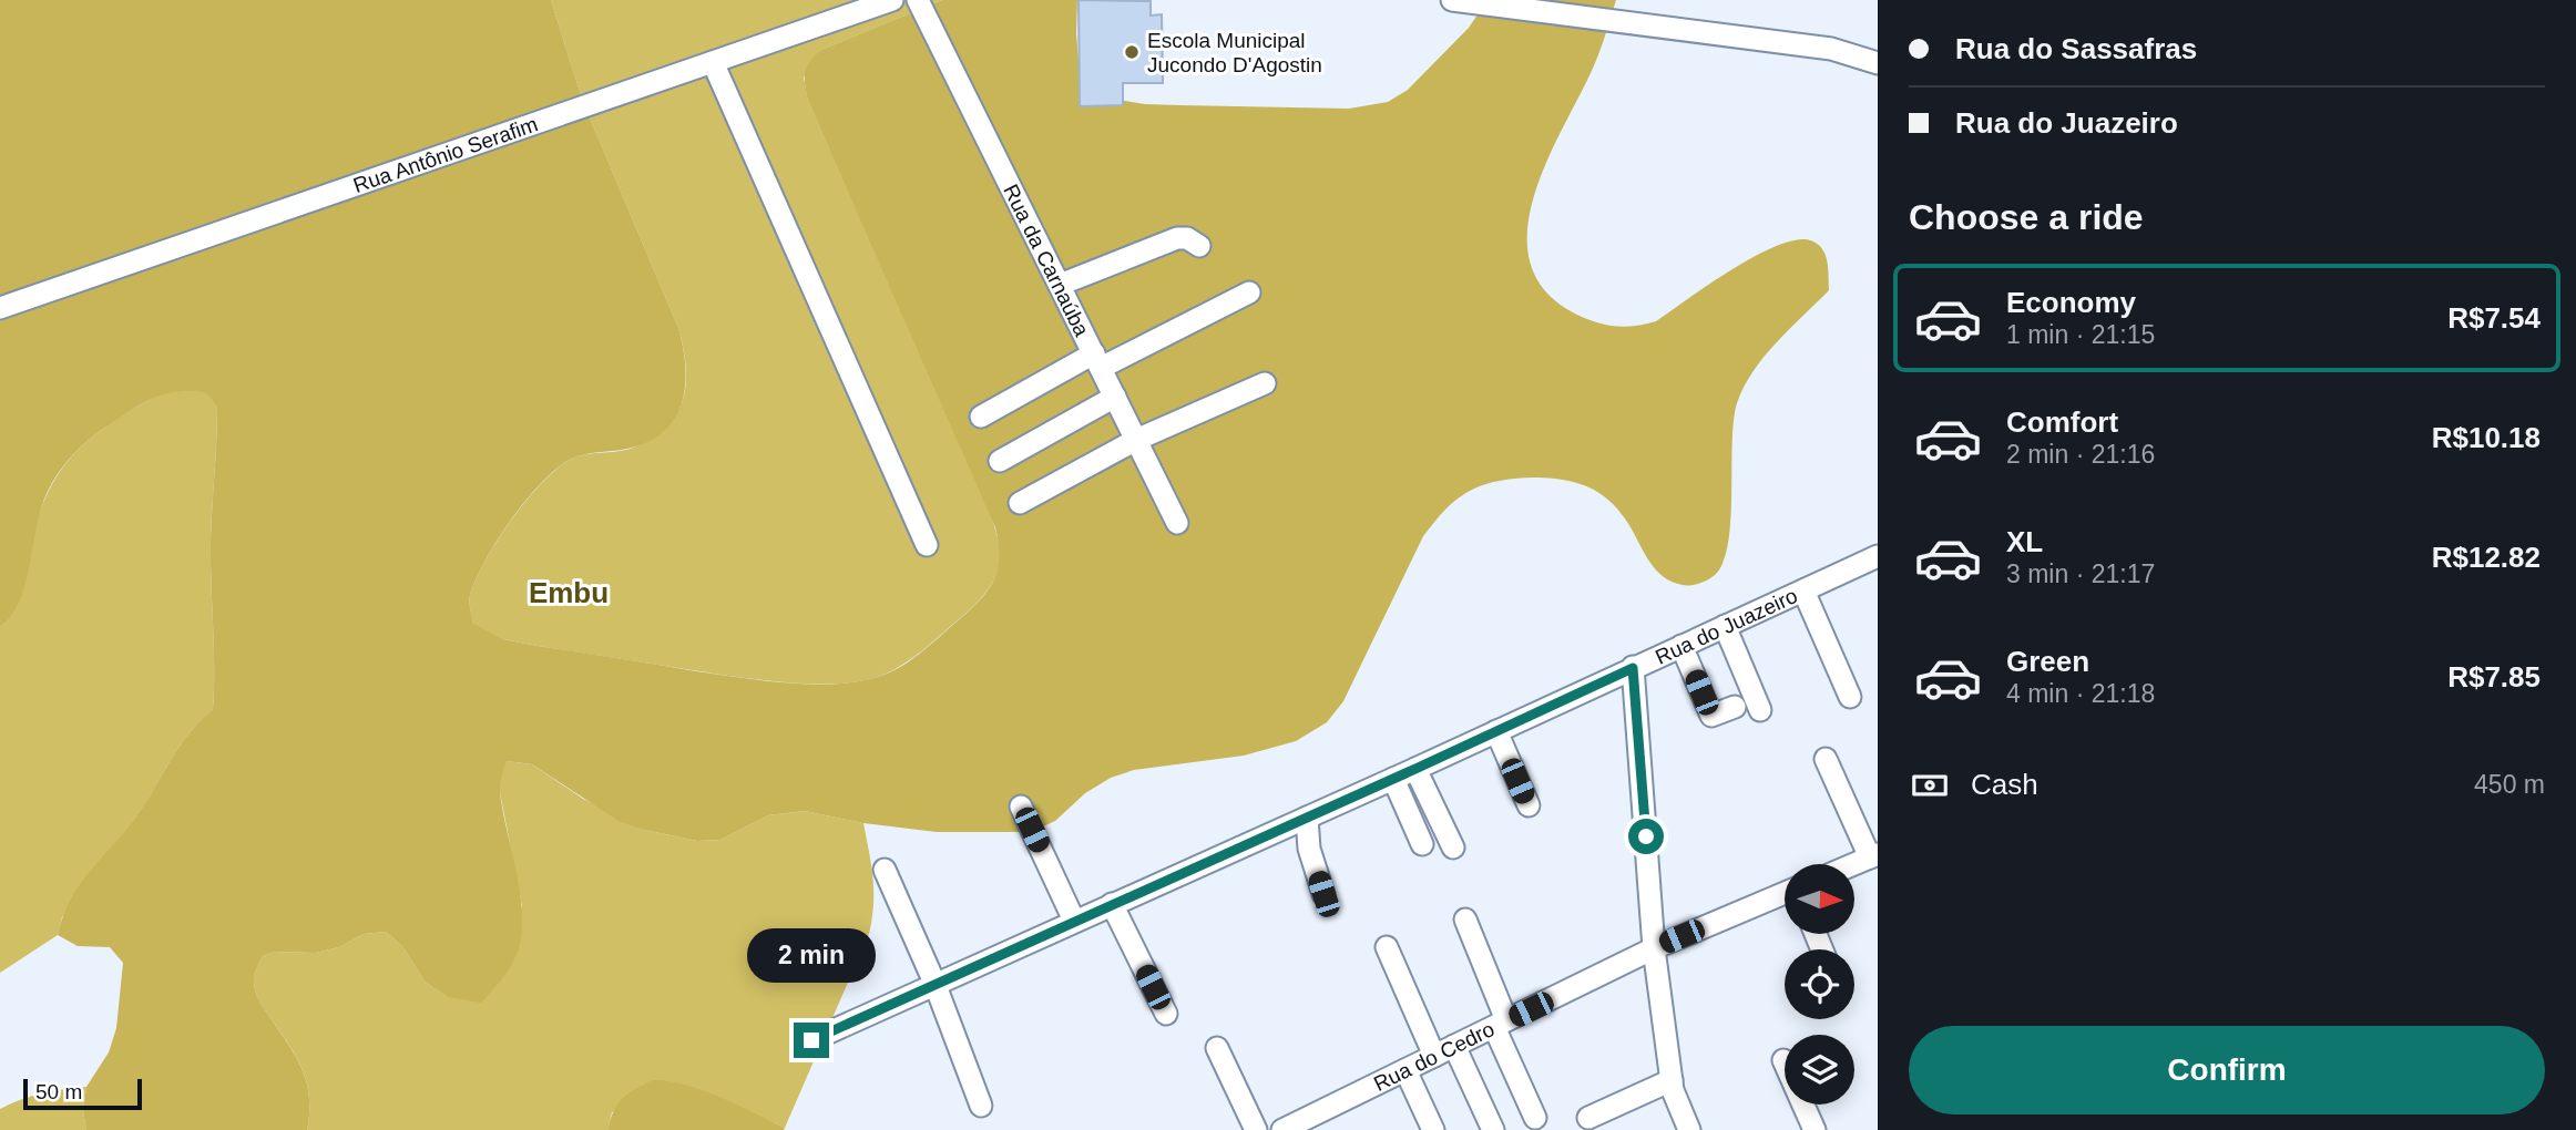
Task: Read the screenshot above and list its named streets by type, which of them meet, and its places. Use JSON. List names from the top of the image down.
{
  "streets": {
    "street": [
      "Rua Antônio Serafim",
      "Rua da Carnaúba",
      "Rua do Juazeiro",
      "Rua do Cedro"
    ]
  },
  "districts": ["Embu"],
  "places": ["Escola Municipal Jucondo D'Agostin"],
  "scale_bar": "50 m",
  "north": "right",
  "page": {
    "banner": ["Rua do Sassafras", "Rua do Juazeiro"],
    "heading": "Choose a ride",
    "list": [
      {
        "name": "Economy",
        "note": "1 min · 21:15",
        "value": "R$7.54"
      },
      {
        "name": "Comfort",
        "note": "2 min · 21:16",
        "value": "R$10.18"
      },
      {
        "name": "XL",
        "note": "3 min · 21:17",
        "value": "R$12.82"
      },
      {
        "name": "Green",
        "note": "4 min · 21:18",
        "value": "R$7.85"
      }
    ],
    "pay": ["Cash", "450 m"],
    "bubble": "2 min",
    "buttons": "Confirm",
    "scale": "50 m"
  }
}
